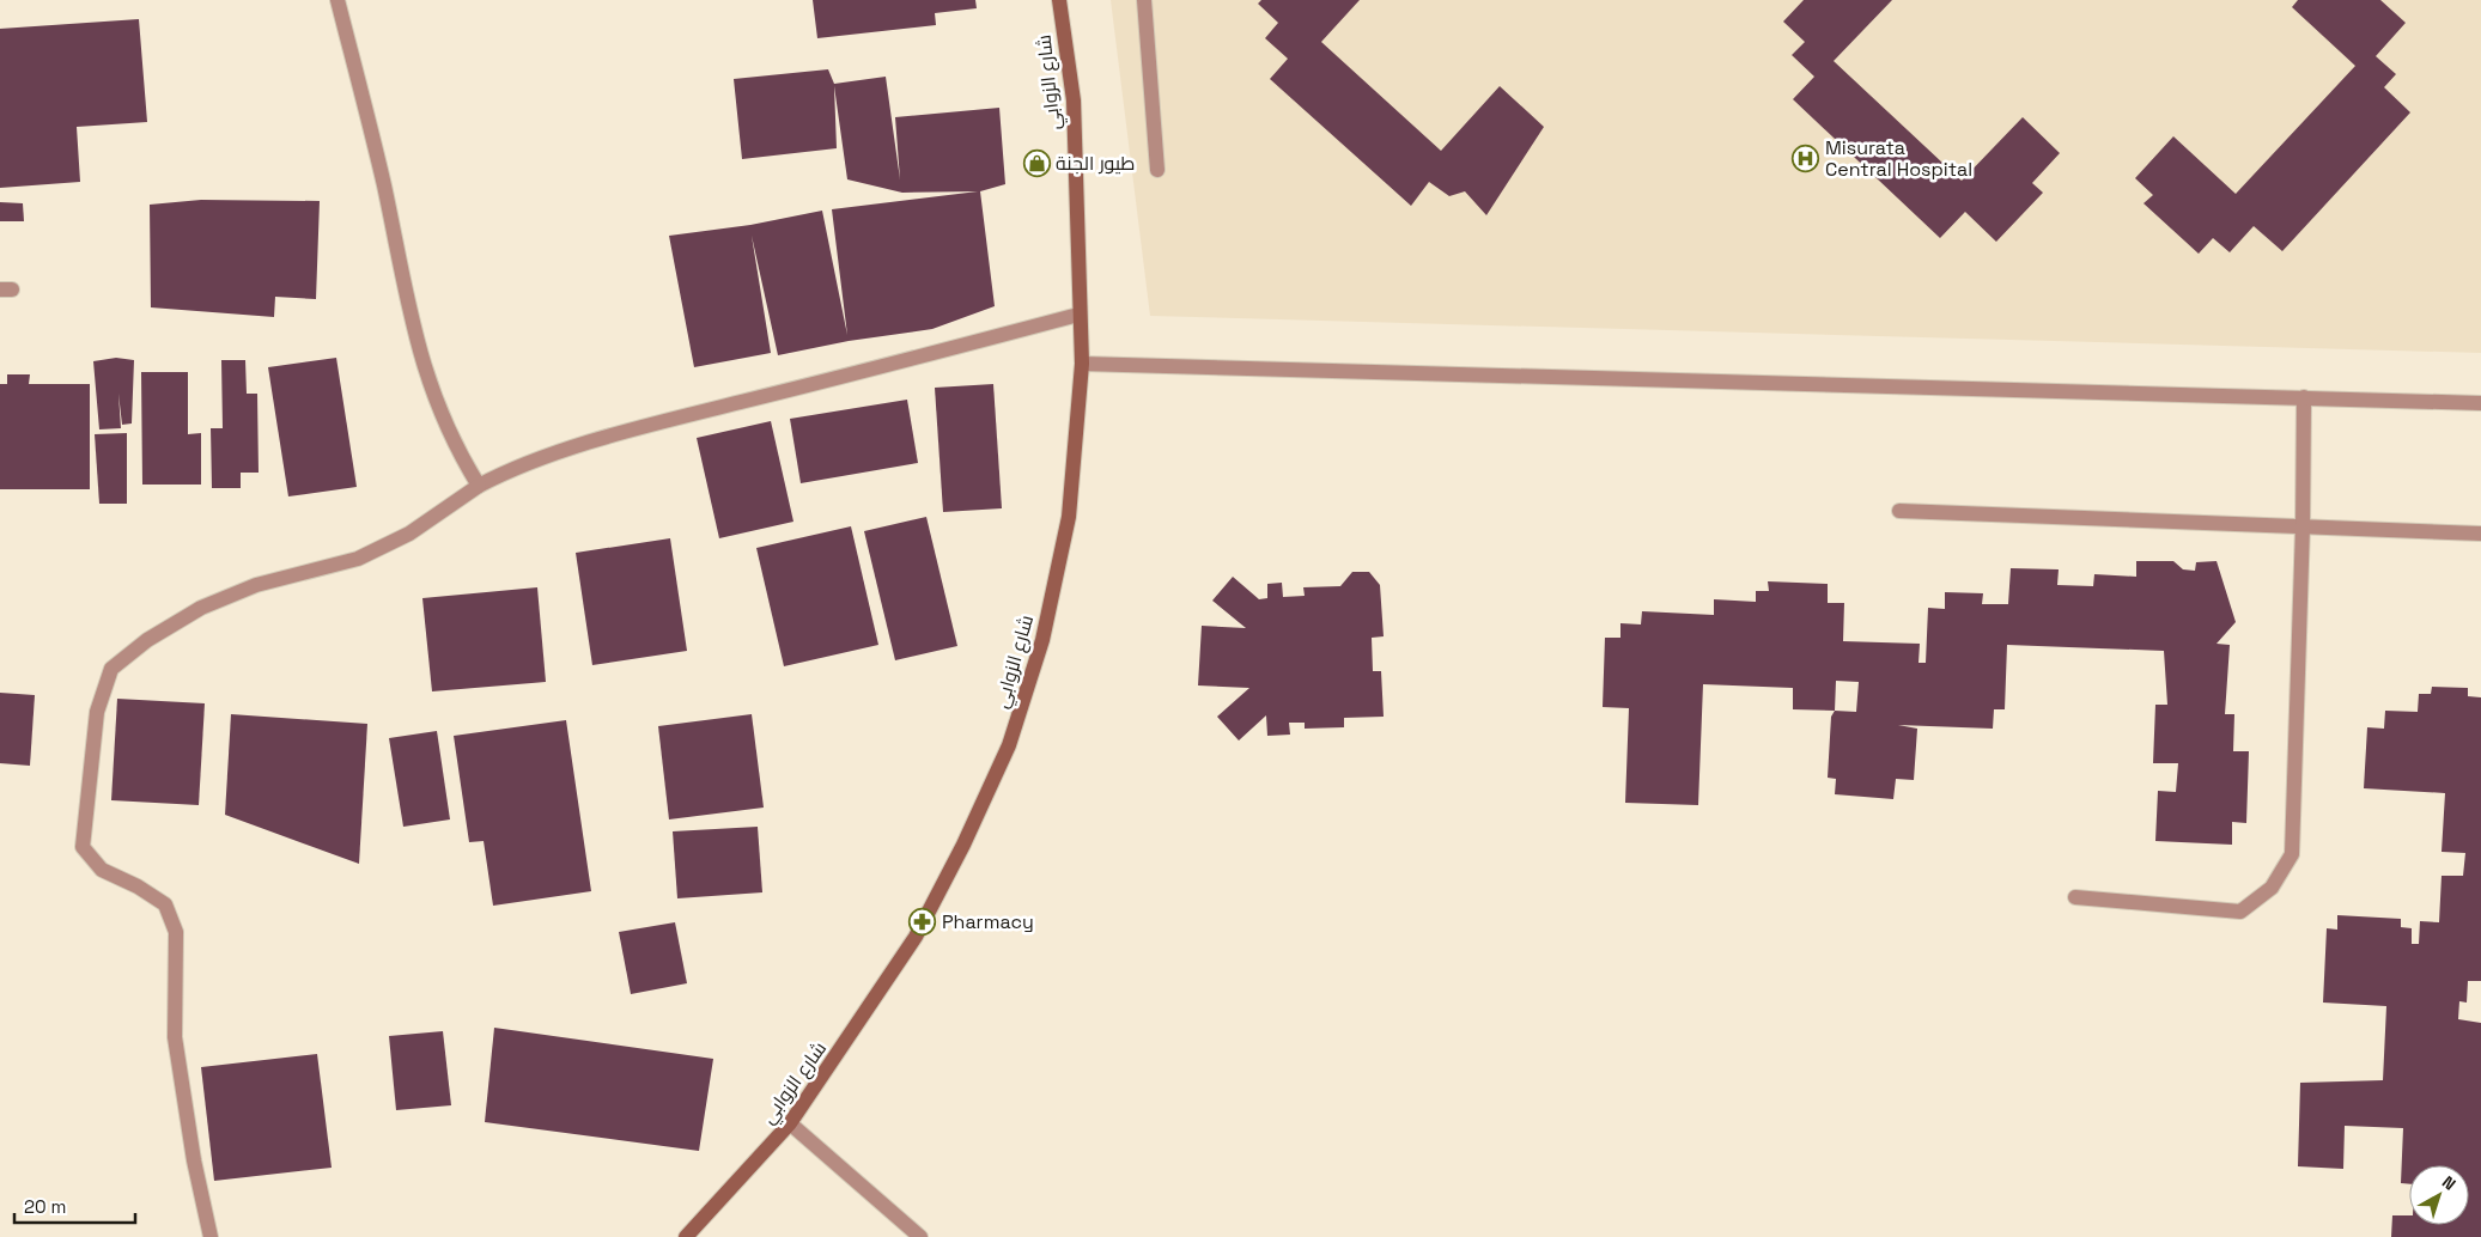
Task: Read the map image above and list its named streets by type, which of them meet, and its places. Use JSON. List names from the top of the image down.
{
  "streets": {
    "street": ["شارع الزوابي"]
  },
  "places": {
    "hospital": ["Misurata Central Hospital"],
    "shop": ["طيور الجنة"],
    "pharmacy": ["Pharmacy"]
  },
  "scale_bar": "20 m",
  "north": "top right"
}
